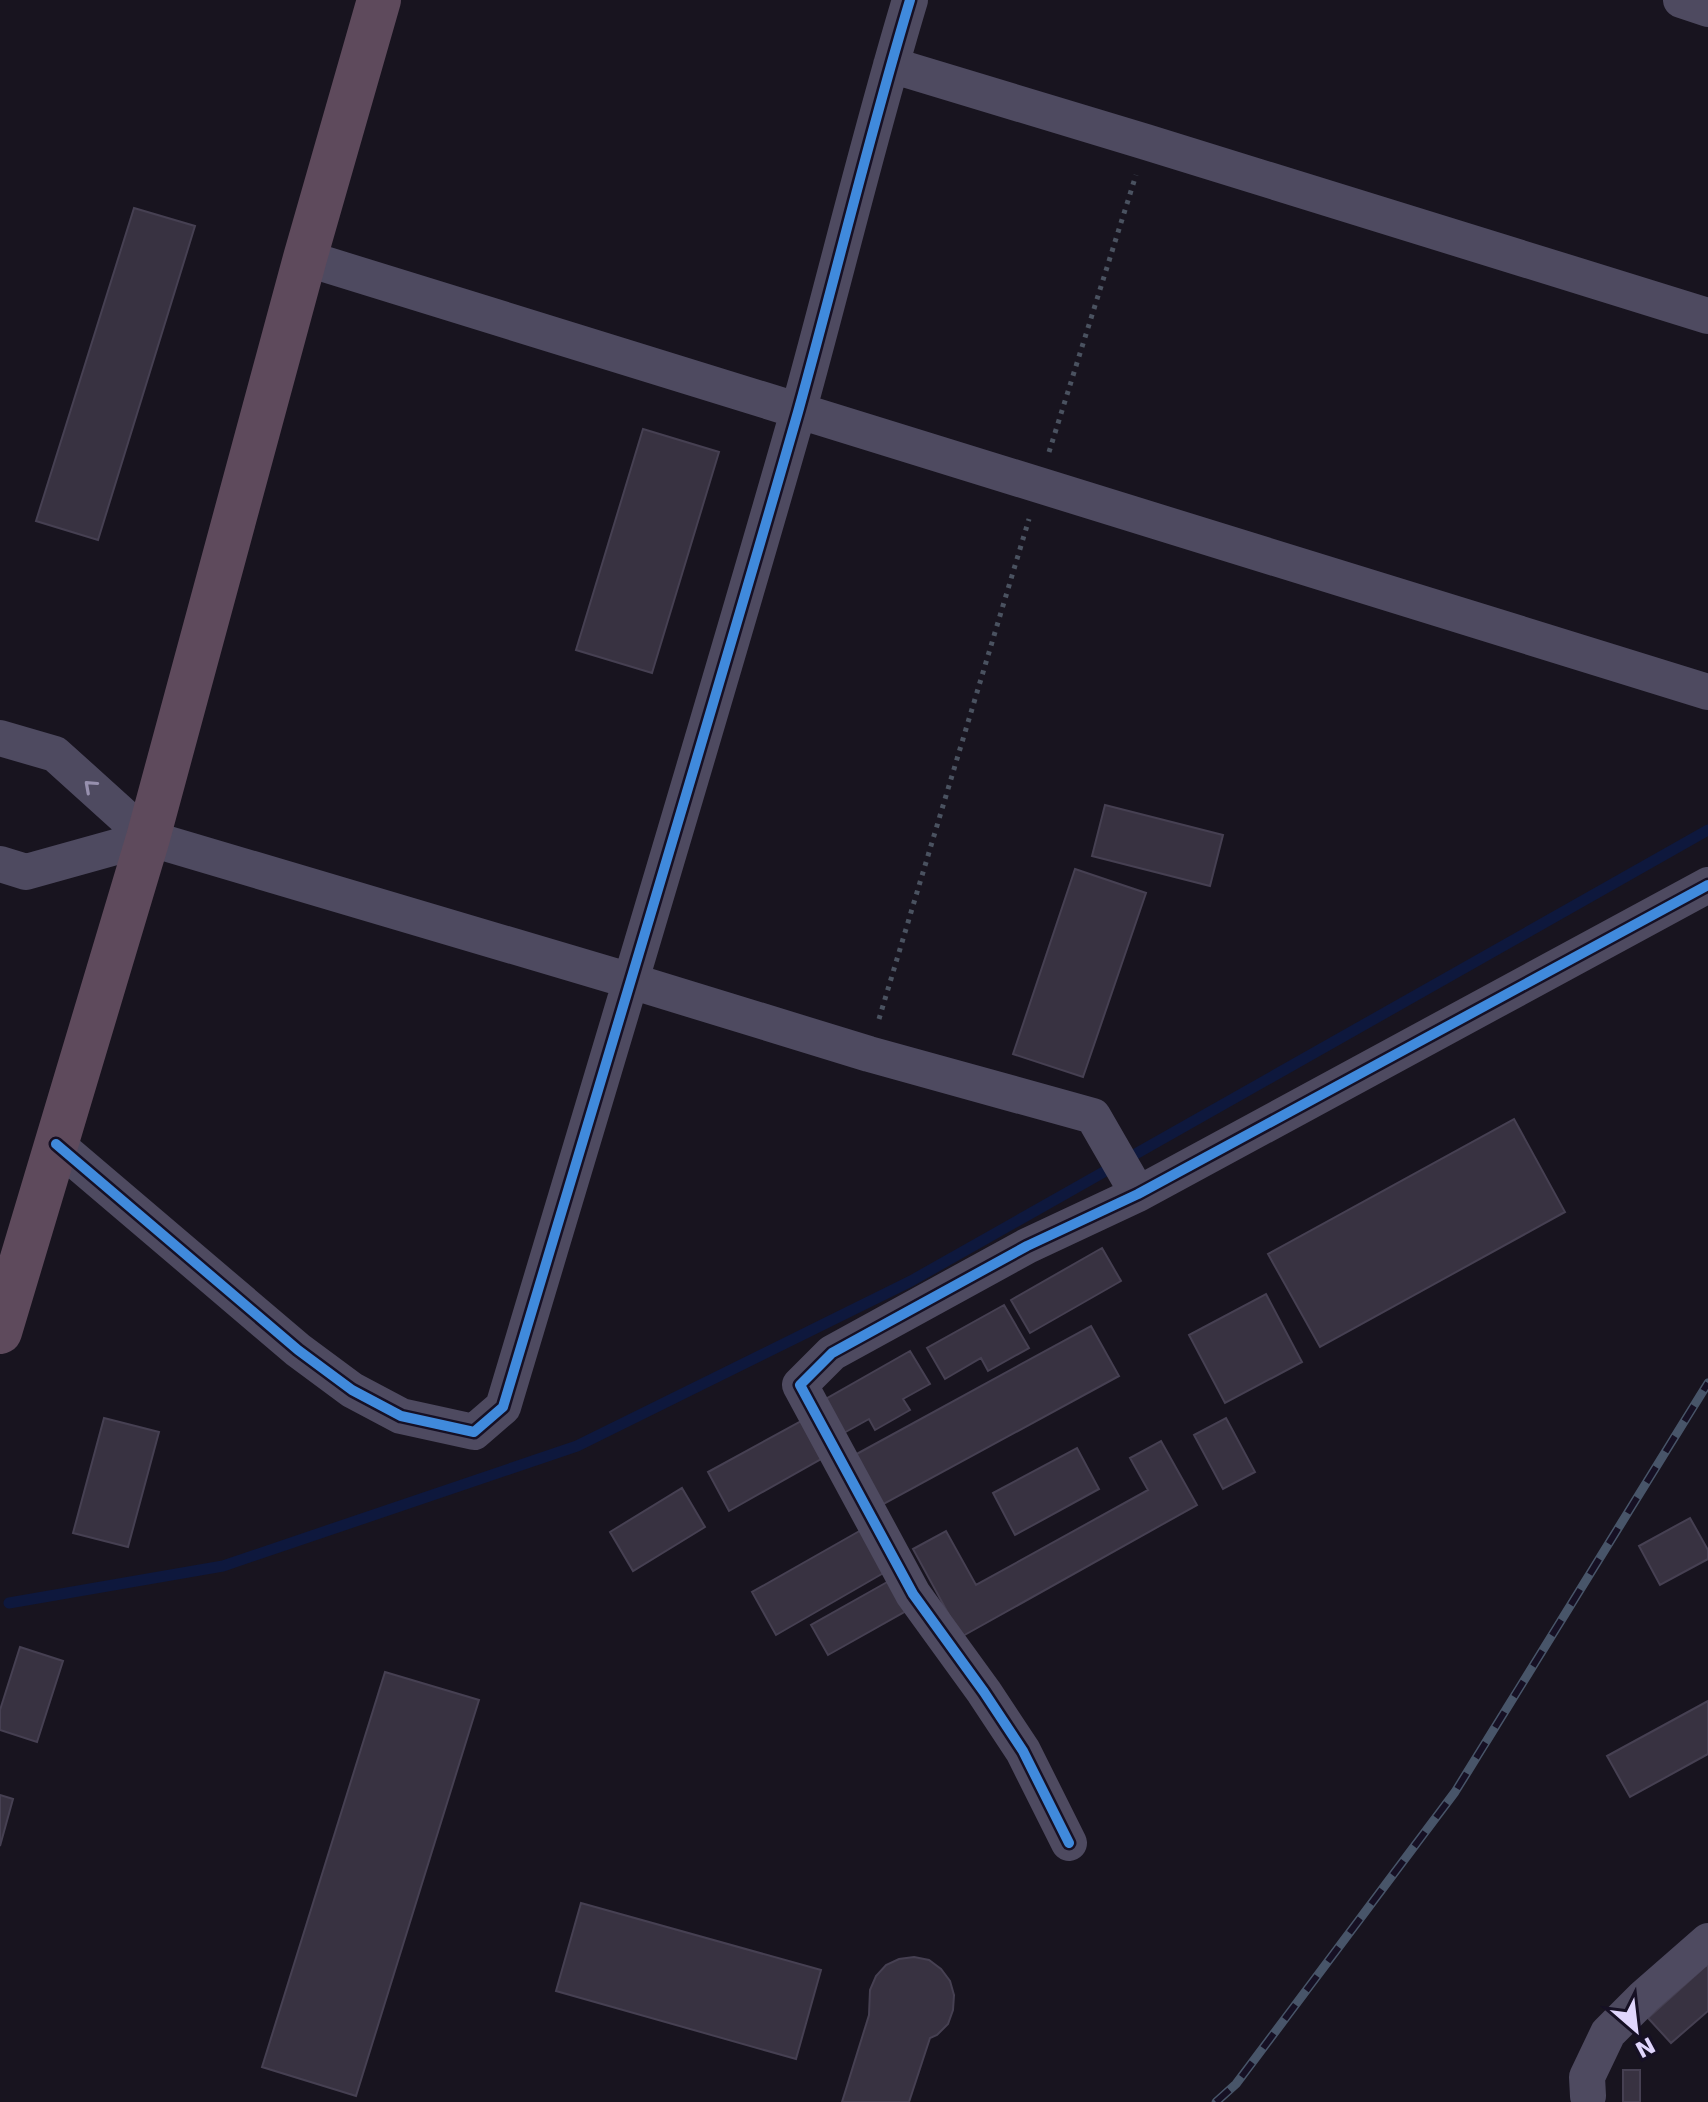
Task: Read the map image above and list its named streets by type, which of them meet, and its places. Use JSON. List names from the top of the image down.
{
  "north": "bottom right"
}
